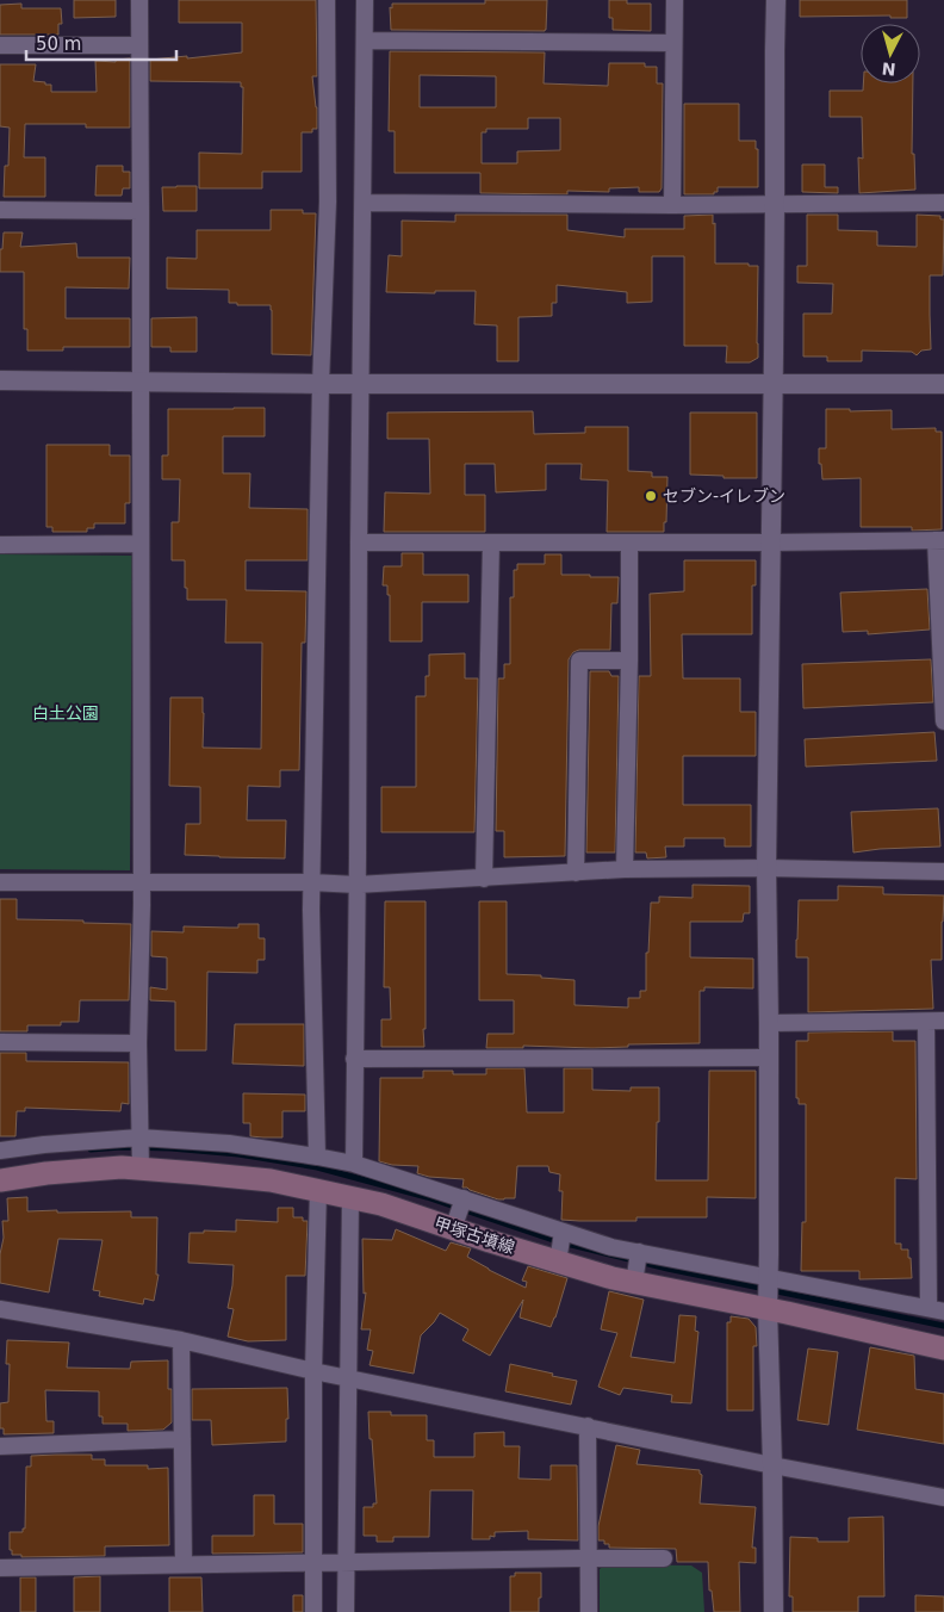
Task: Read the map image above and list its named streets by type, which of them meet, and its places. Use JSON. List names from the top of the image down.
{
  "streets": {
    "main road": ["甲塚古墳線"]
  },
  "parks": ["白土公園"],
  "places": ["セブン-イレブン"],
  "scale_bar": "50 m",
  "north": "bottom"
}
